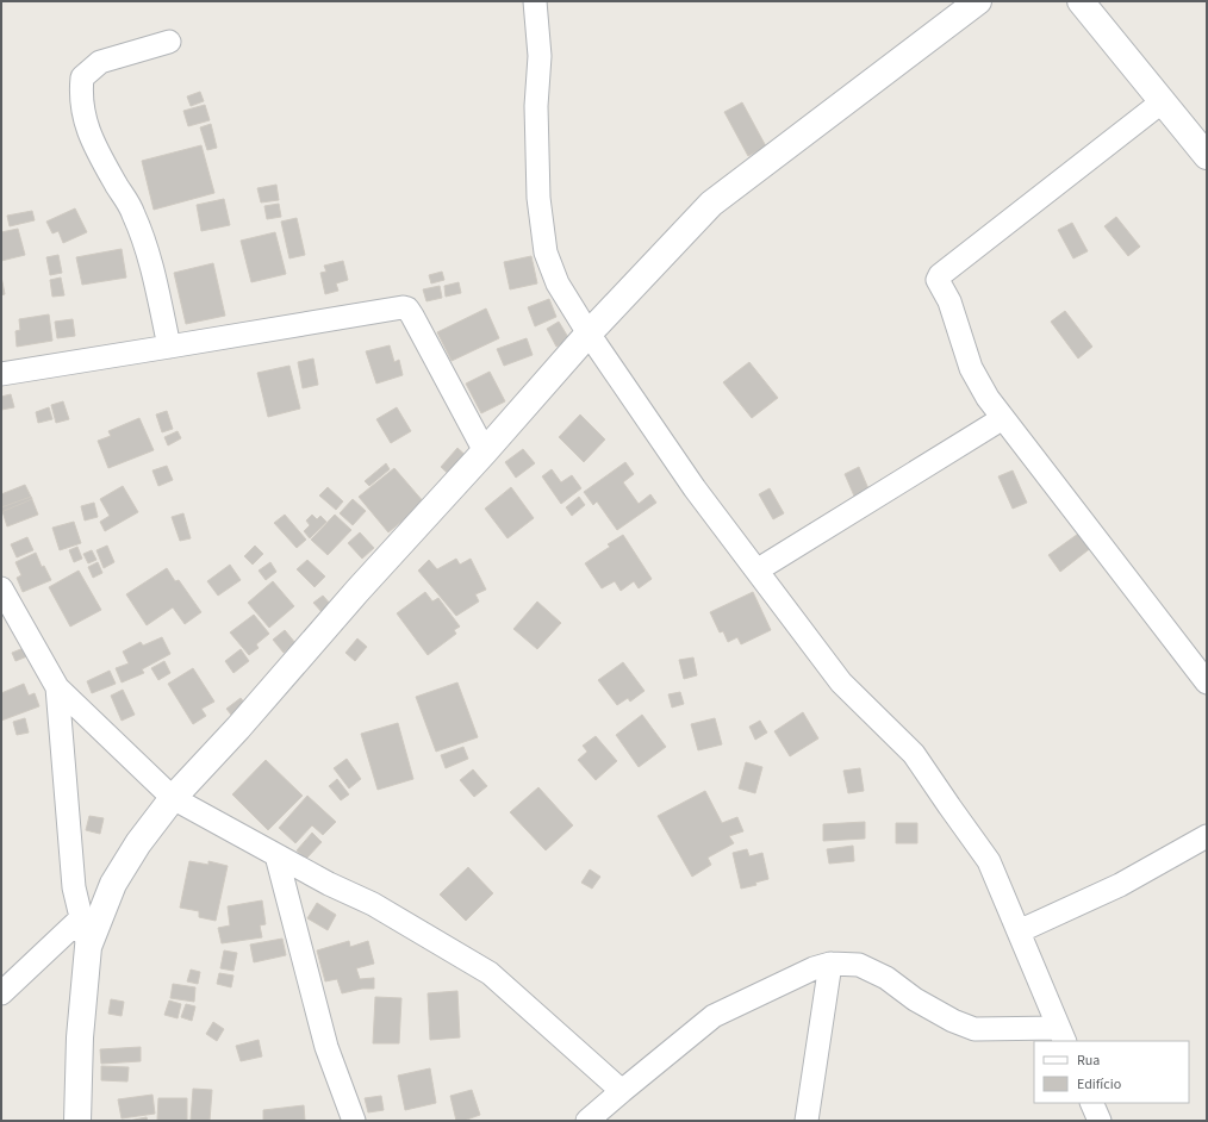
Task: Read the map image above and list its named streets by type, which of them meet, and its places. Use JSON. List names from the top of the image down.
{
  "legend": ["Rua", "Edifício"]
}
